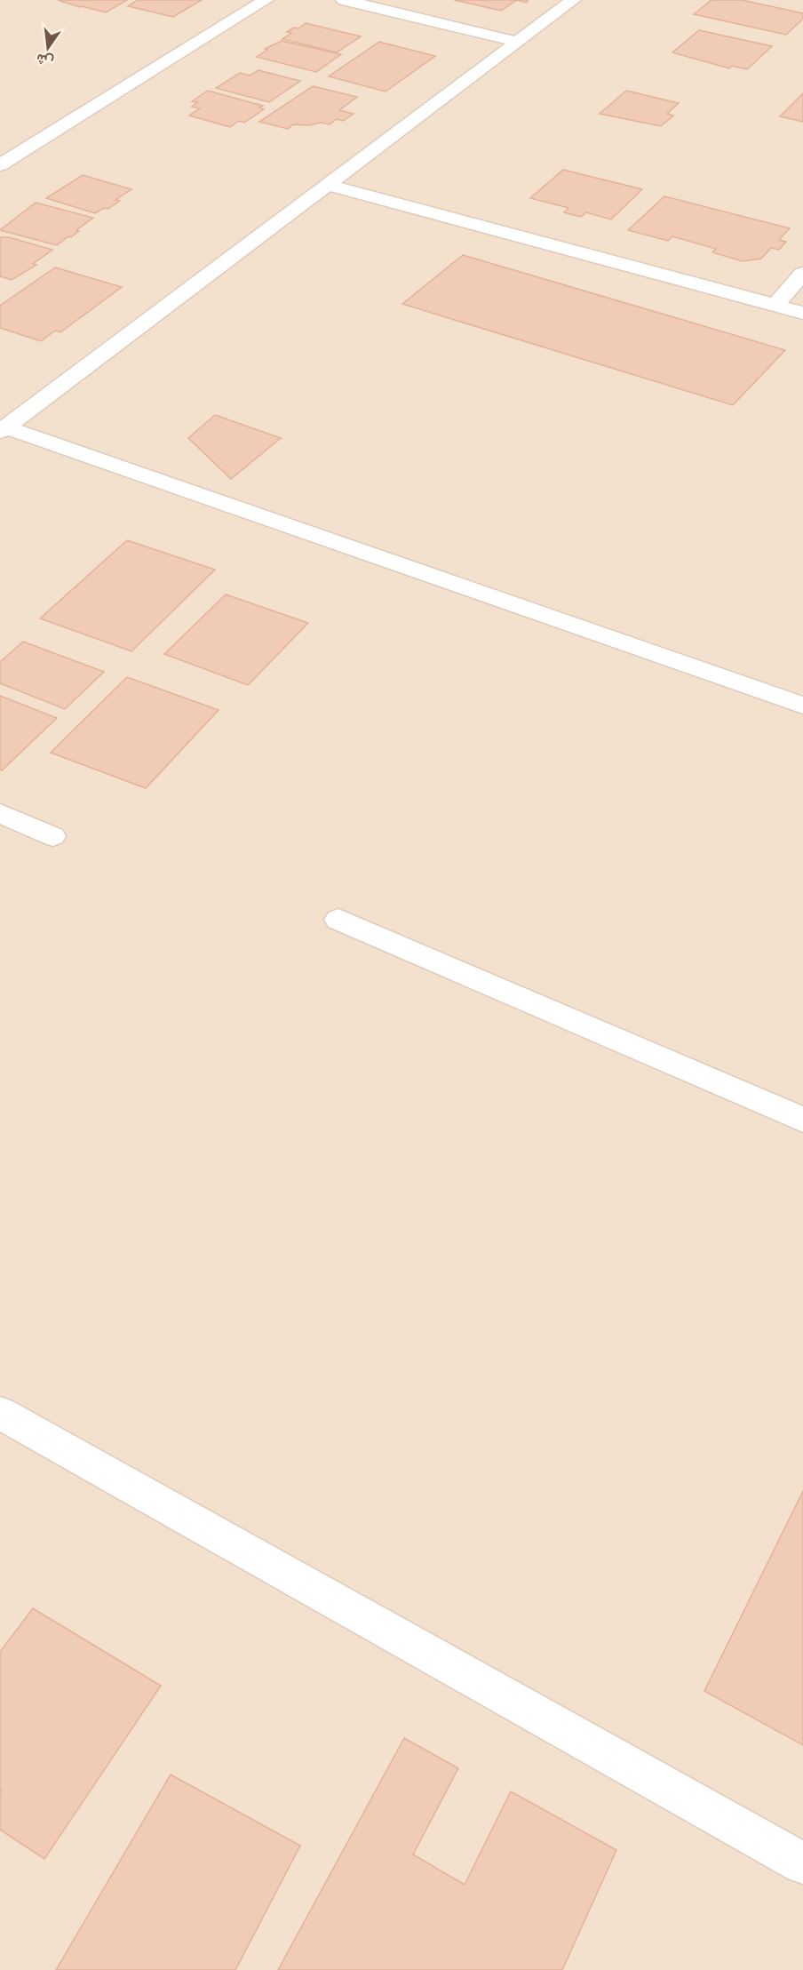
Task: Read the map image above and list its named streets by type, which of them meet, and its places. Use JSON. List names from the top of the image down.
{
  "north": "bottom"
}
